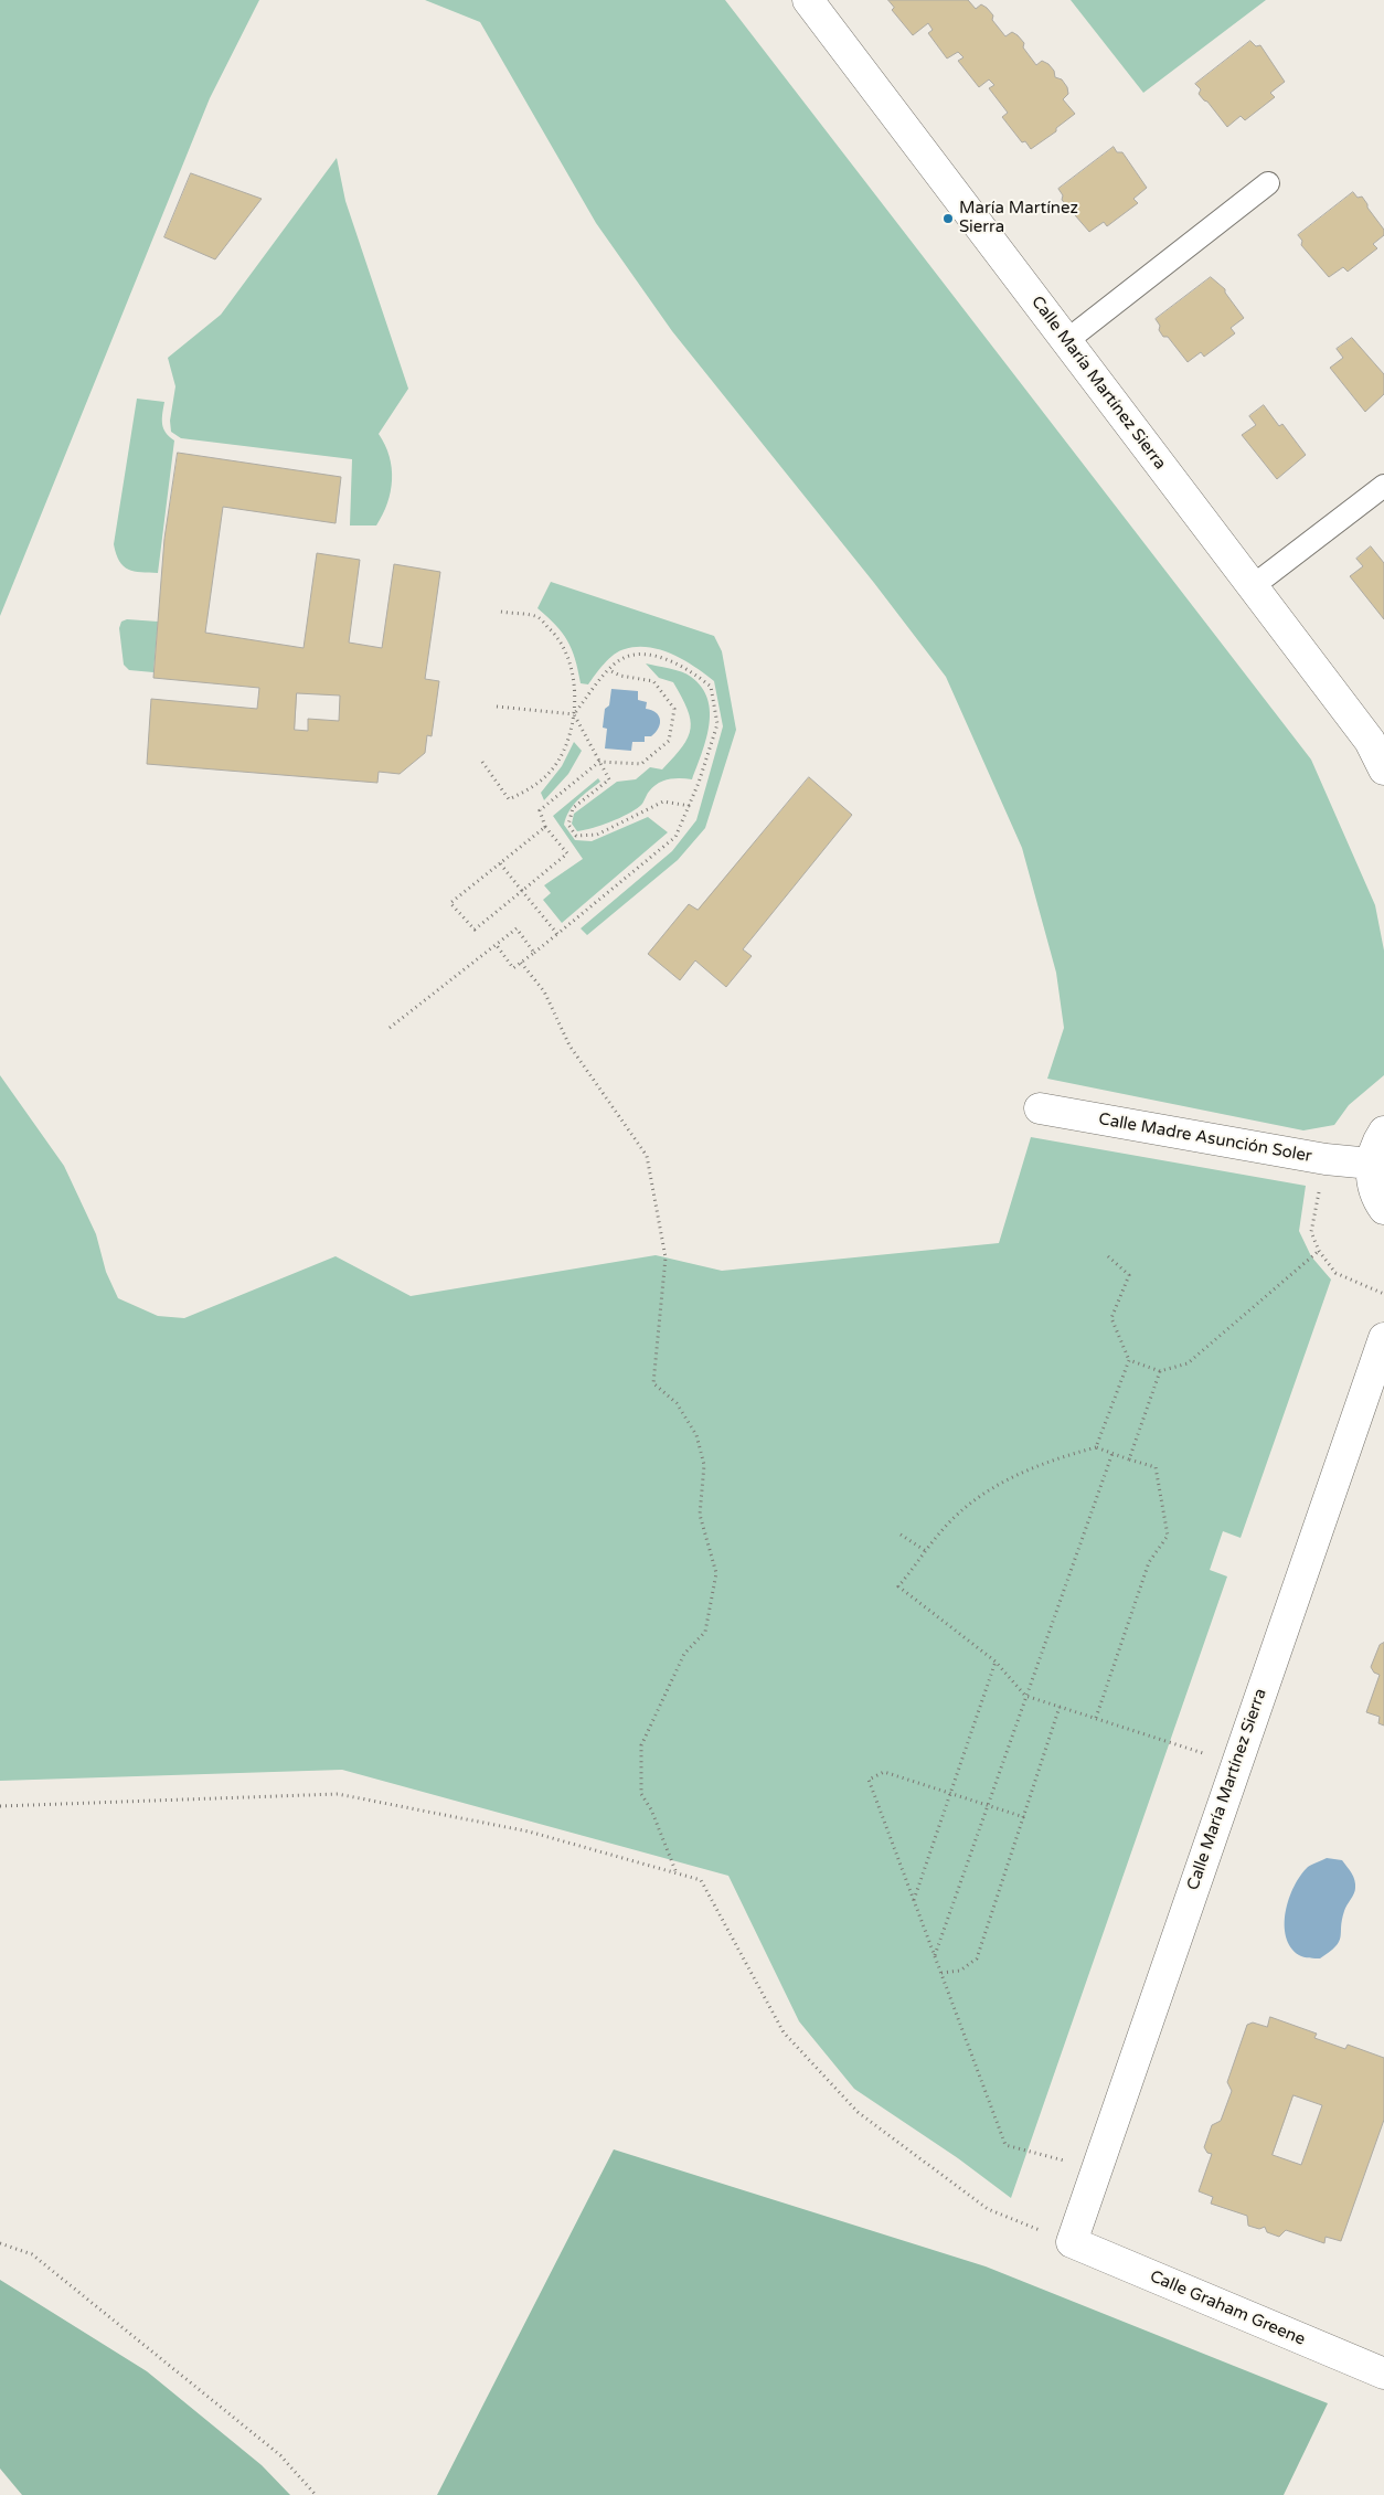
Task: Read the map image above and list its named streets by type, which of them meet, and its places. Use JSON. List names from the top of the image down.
{
  "streets": {
    "street": ["Calle María Martínez Sierra", "Calle Madre Asunción Soler", "Calle Graham Greene"]
  },
  "crossings": [
    ["Calle María Martínez Sierra", "Calle Graham Greene"]
  ],
  "places": ["María Martínez Sierra"]
}
